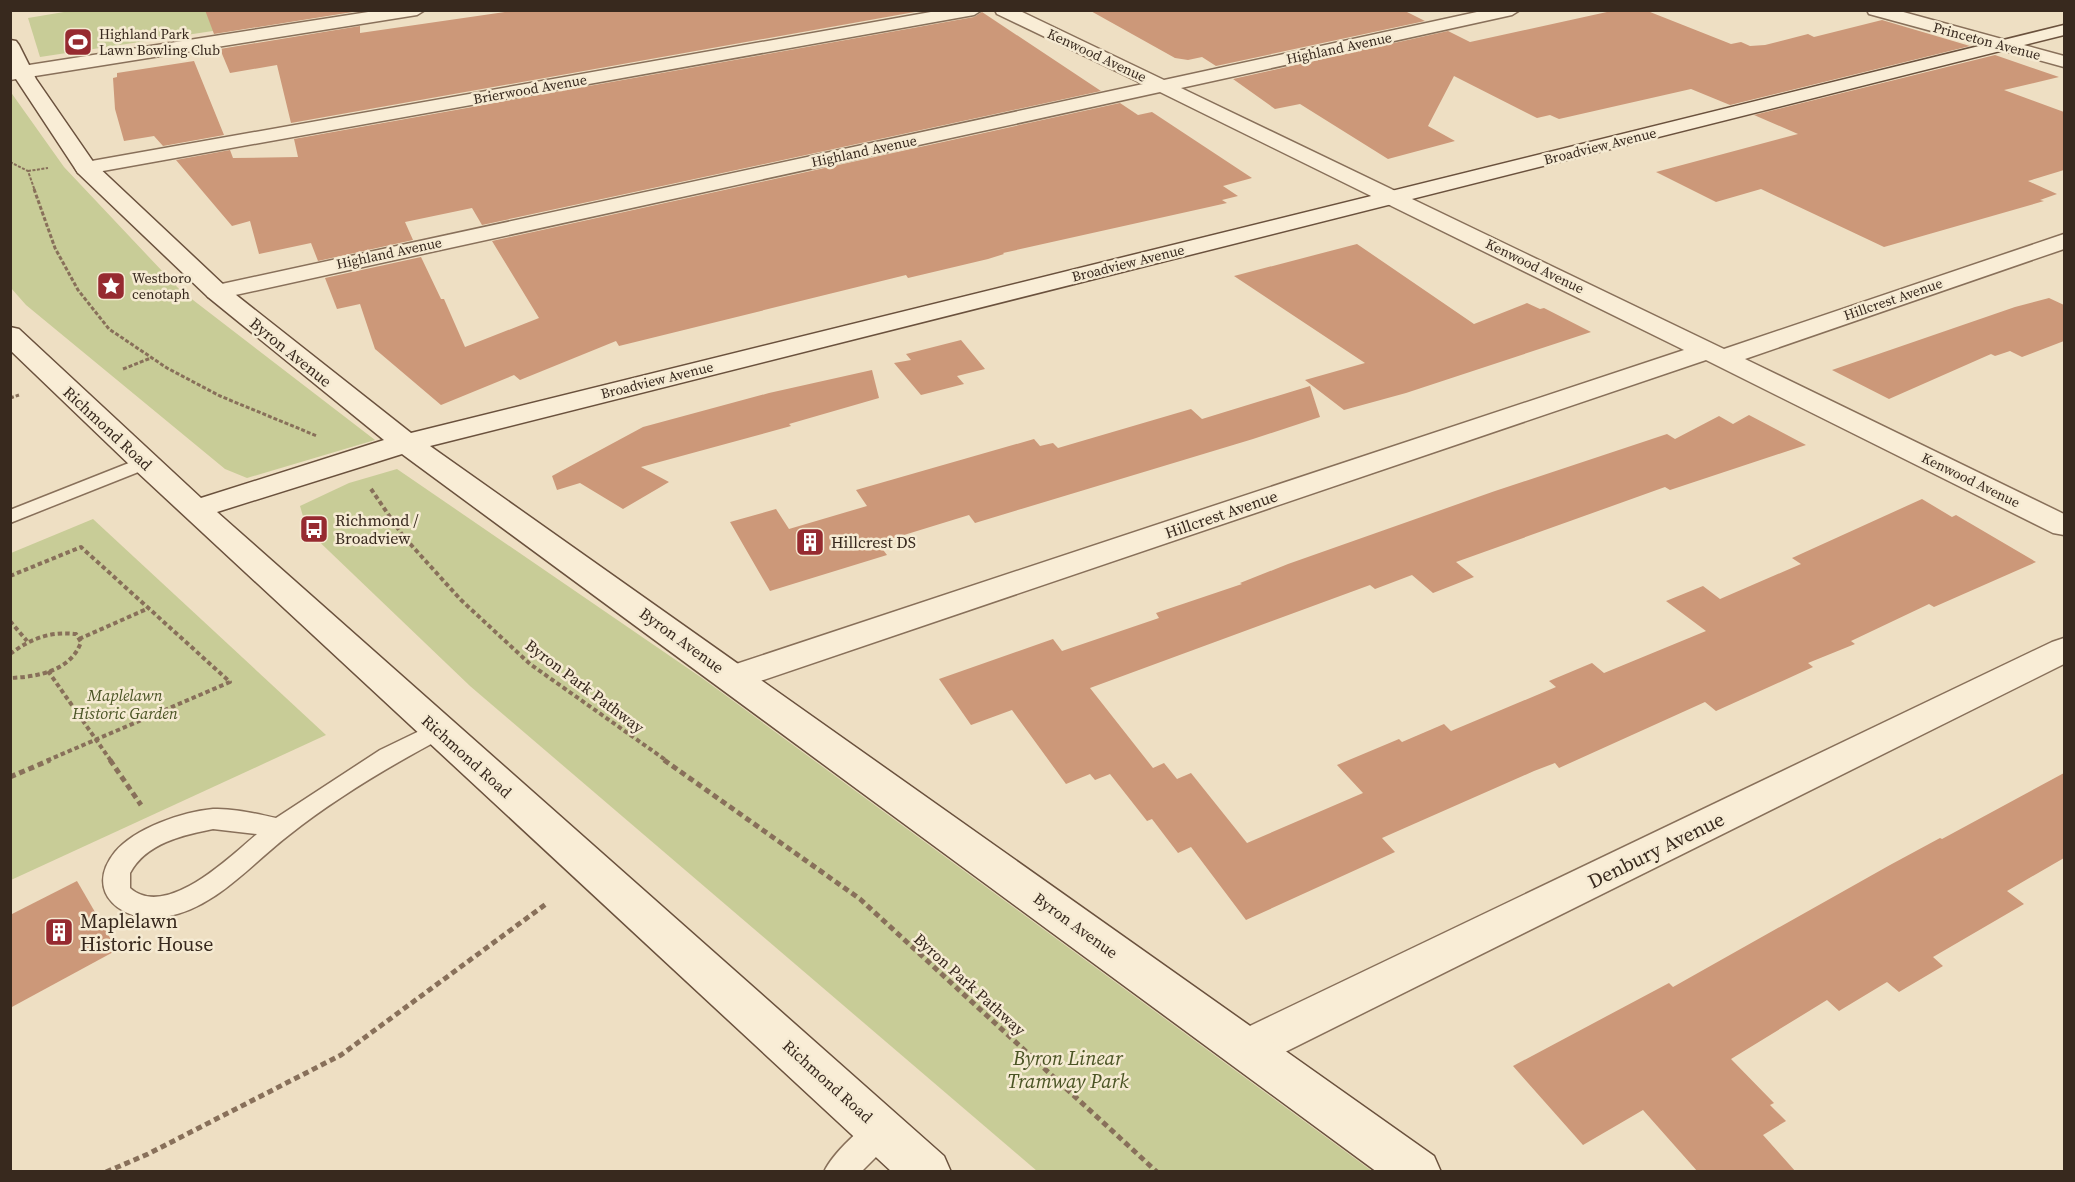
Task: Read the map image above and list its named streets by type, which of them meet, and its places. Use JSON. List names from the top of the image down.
{
  "streets": {
    "street": [
      "Princeton Avenue",
      "Highland Avenue",
      "Kenwood Avenue",
      "Brierwood Avenue",
      "Broadview Avenue",
      "Hillcrest Avenue",
      "Byron Avenue",
      "Richmond Road",
      "Denbury Avenue"
    ],
    "path": ["Byron Park Pathway"]
  },
  "crossings": [
    ["Princeton Avenue", "Broadview Avenue"],
    ["Highland Avenue", "Kenwood Avenue"],
    ["Highland Avenue", "Byron Avenue"],
    ["Kenwood Avenue", "Broadview Avenue"],
    ["Kenwood Avenue", "Hillcrest Avenue"],
    ["Brierwood Avenue", "Byron Avenue"],
    ["Broadview Avenue", "Byron Avenue"],
    ["Broadview Avenue", "Richmond Road"],
    ["Broadview Avenue", "Byron Park Pathway"],
    ["Hillcrest Avenue", "Byron Avenue"],
    ["Byron Avenue", "Denbury Avenue"]
  ],
  "parks": ["Maplelawn Historic Garden", "Byron Linear Tramway Park"],
  "places": {
    "sports": ["Highland Park Lawn Bowling Club"],
    "place": ["Westboro cenotaph"],
    "bus stop": ["Richmond / Broadview"],
    "building": ["Hillcrest DS", "Maplelawn Historic House"]
  }
}
